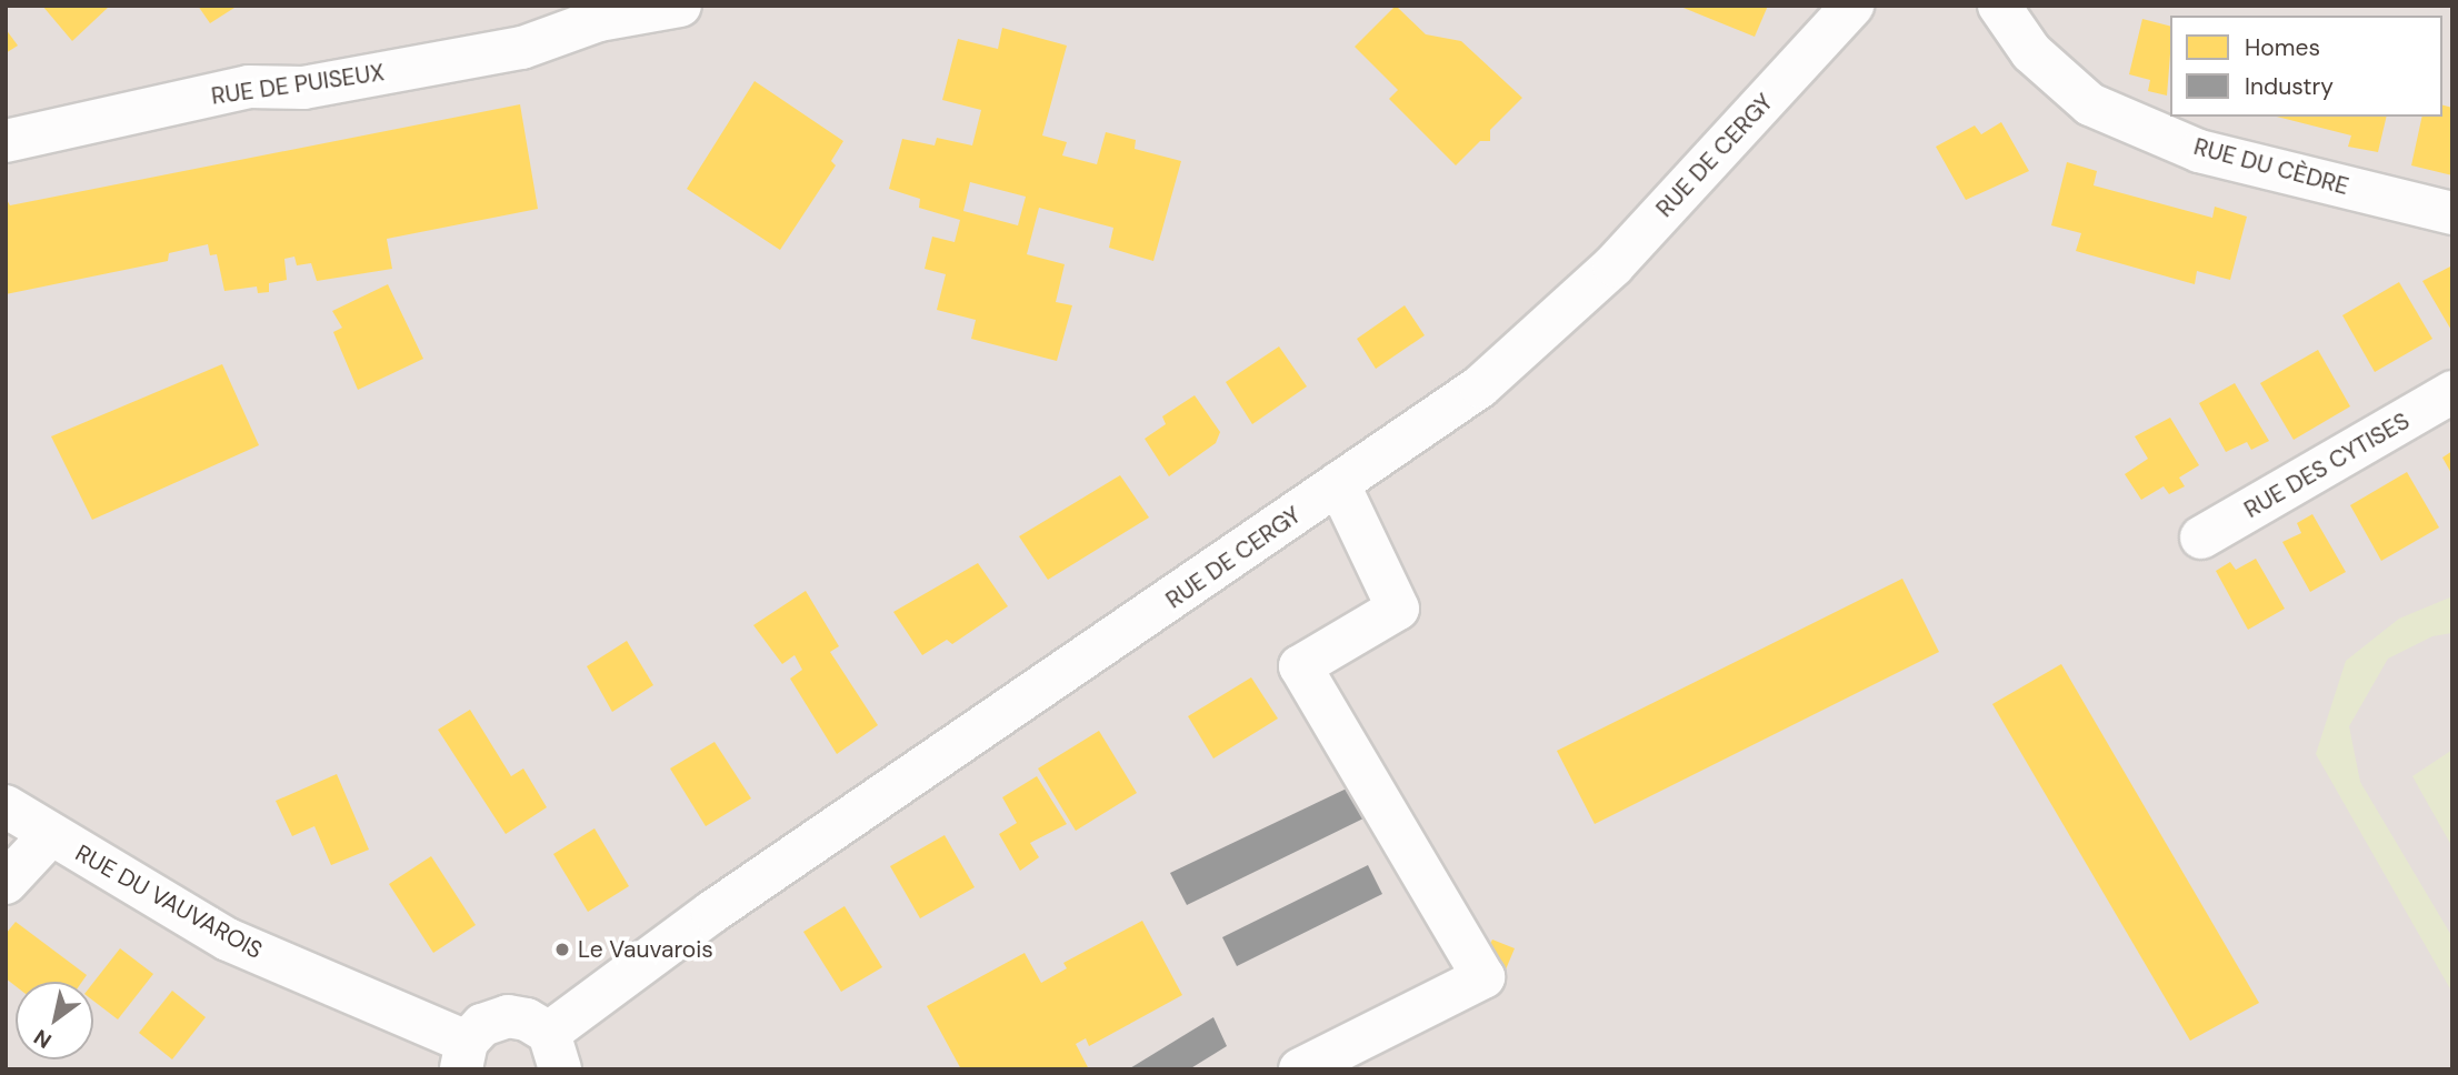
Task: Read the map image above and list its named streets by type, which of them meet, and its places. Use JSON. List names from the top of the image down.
{
  "streets": {
    "street": [
      "RUE DE PUISEUX",
      "RUE DE CERGY",
      "RUE DU CÈDRE",
      "RUE DES CYTISES",
      "RUE DU VAUVAROIS"
    ]
  },
  "places": ["Le Vauvarois"],
  "legend": ["Homes", "Industry"],
  "north": "bottom left"
}
